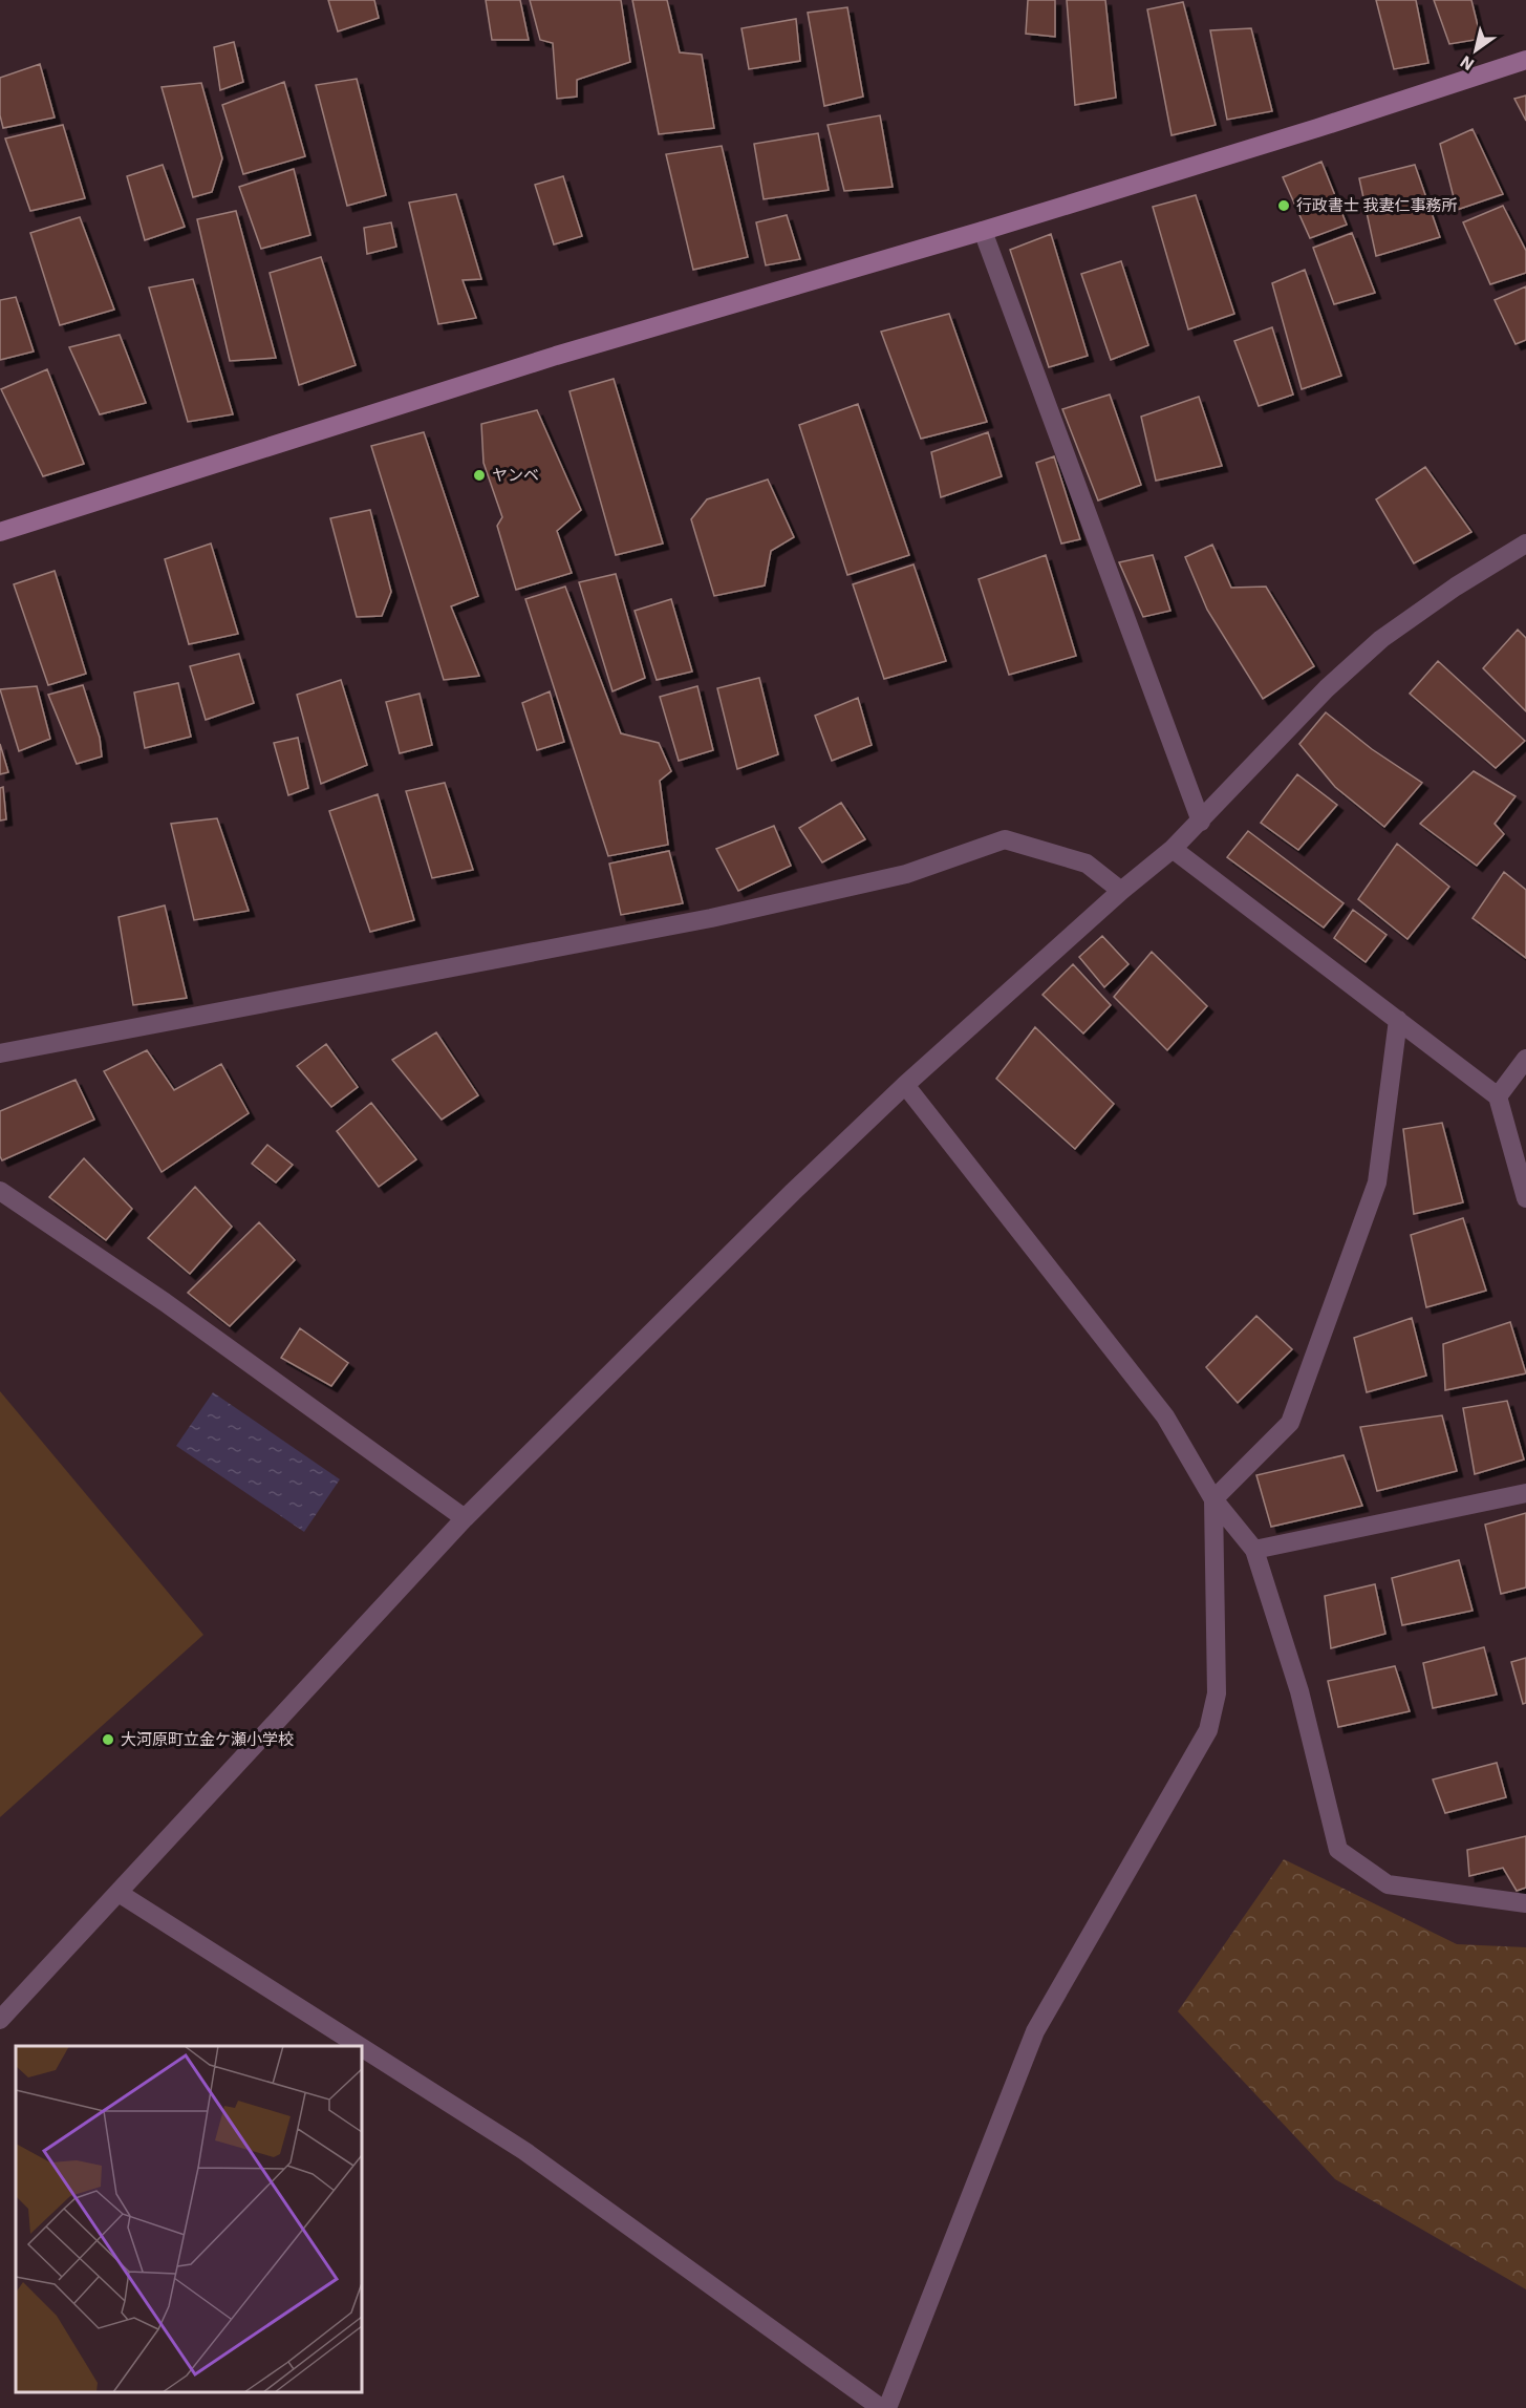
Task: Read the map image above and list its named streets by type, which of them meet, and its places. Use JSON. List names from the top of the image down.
{
  "places": ["行政書士 我妻仁事務所", "ヤンベ", "大河原町立金ケ瀬小学校"],
  "north": "bottom left"
}
